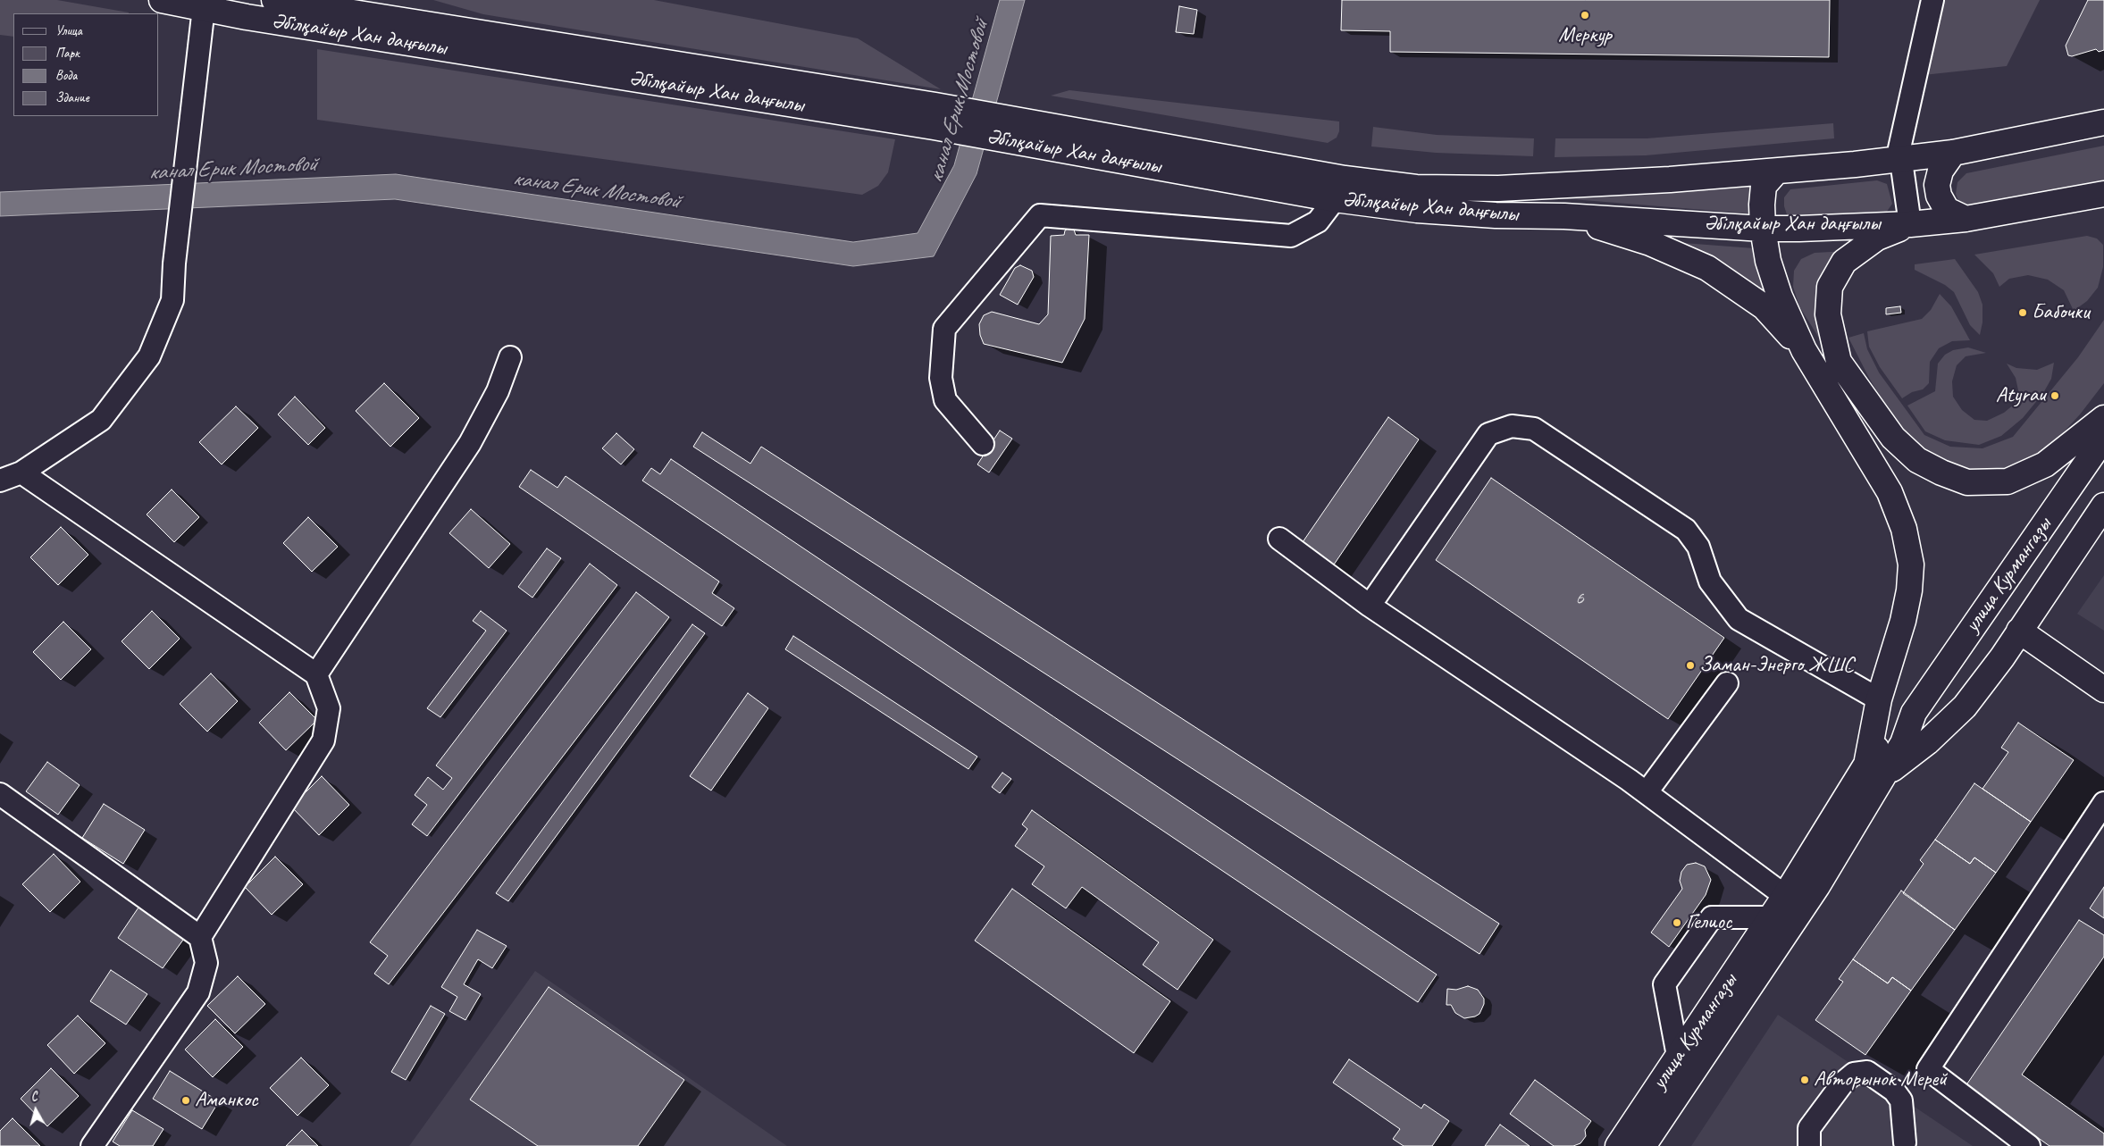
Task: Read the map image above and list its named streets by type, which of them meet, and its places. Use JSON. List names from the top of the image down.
{
  "streets": {
    "main road": ["Әбілқайыр Хан даңғылы", "улица Курмангазы"]
  },
  "water": ["канал Ерик Мостовой"],
  "places": [
    "Меркур",
    "Бабочки",
    "Atyrau",
    "Заман-Энерго ЖШС",
    "Гелиос",
    "Авторынок Мерей",
    "Аманкос"
  ],
  "house_numbers": ["6"],
  "legend": [
    "Улица",
    "Парк",
    "Вода",
    "Здание"
  ],
  "north": "top"
}
